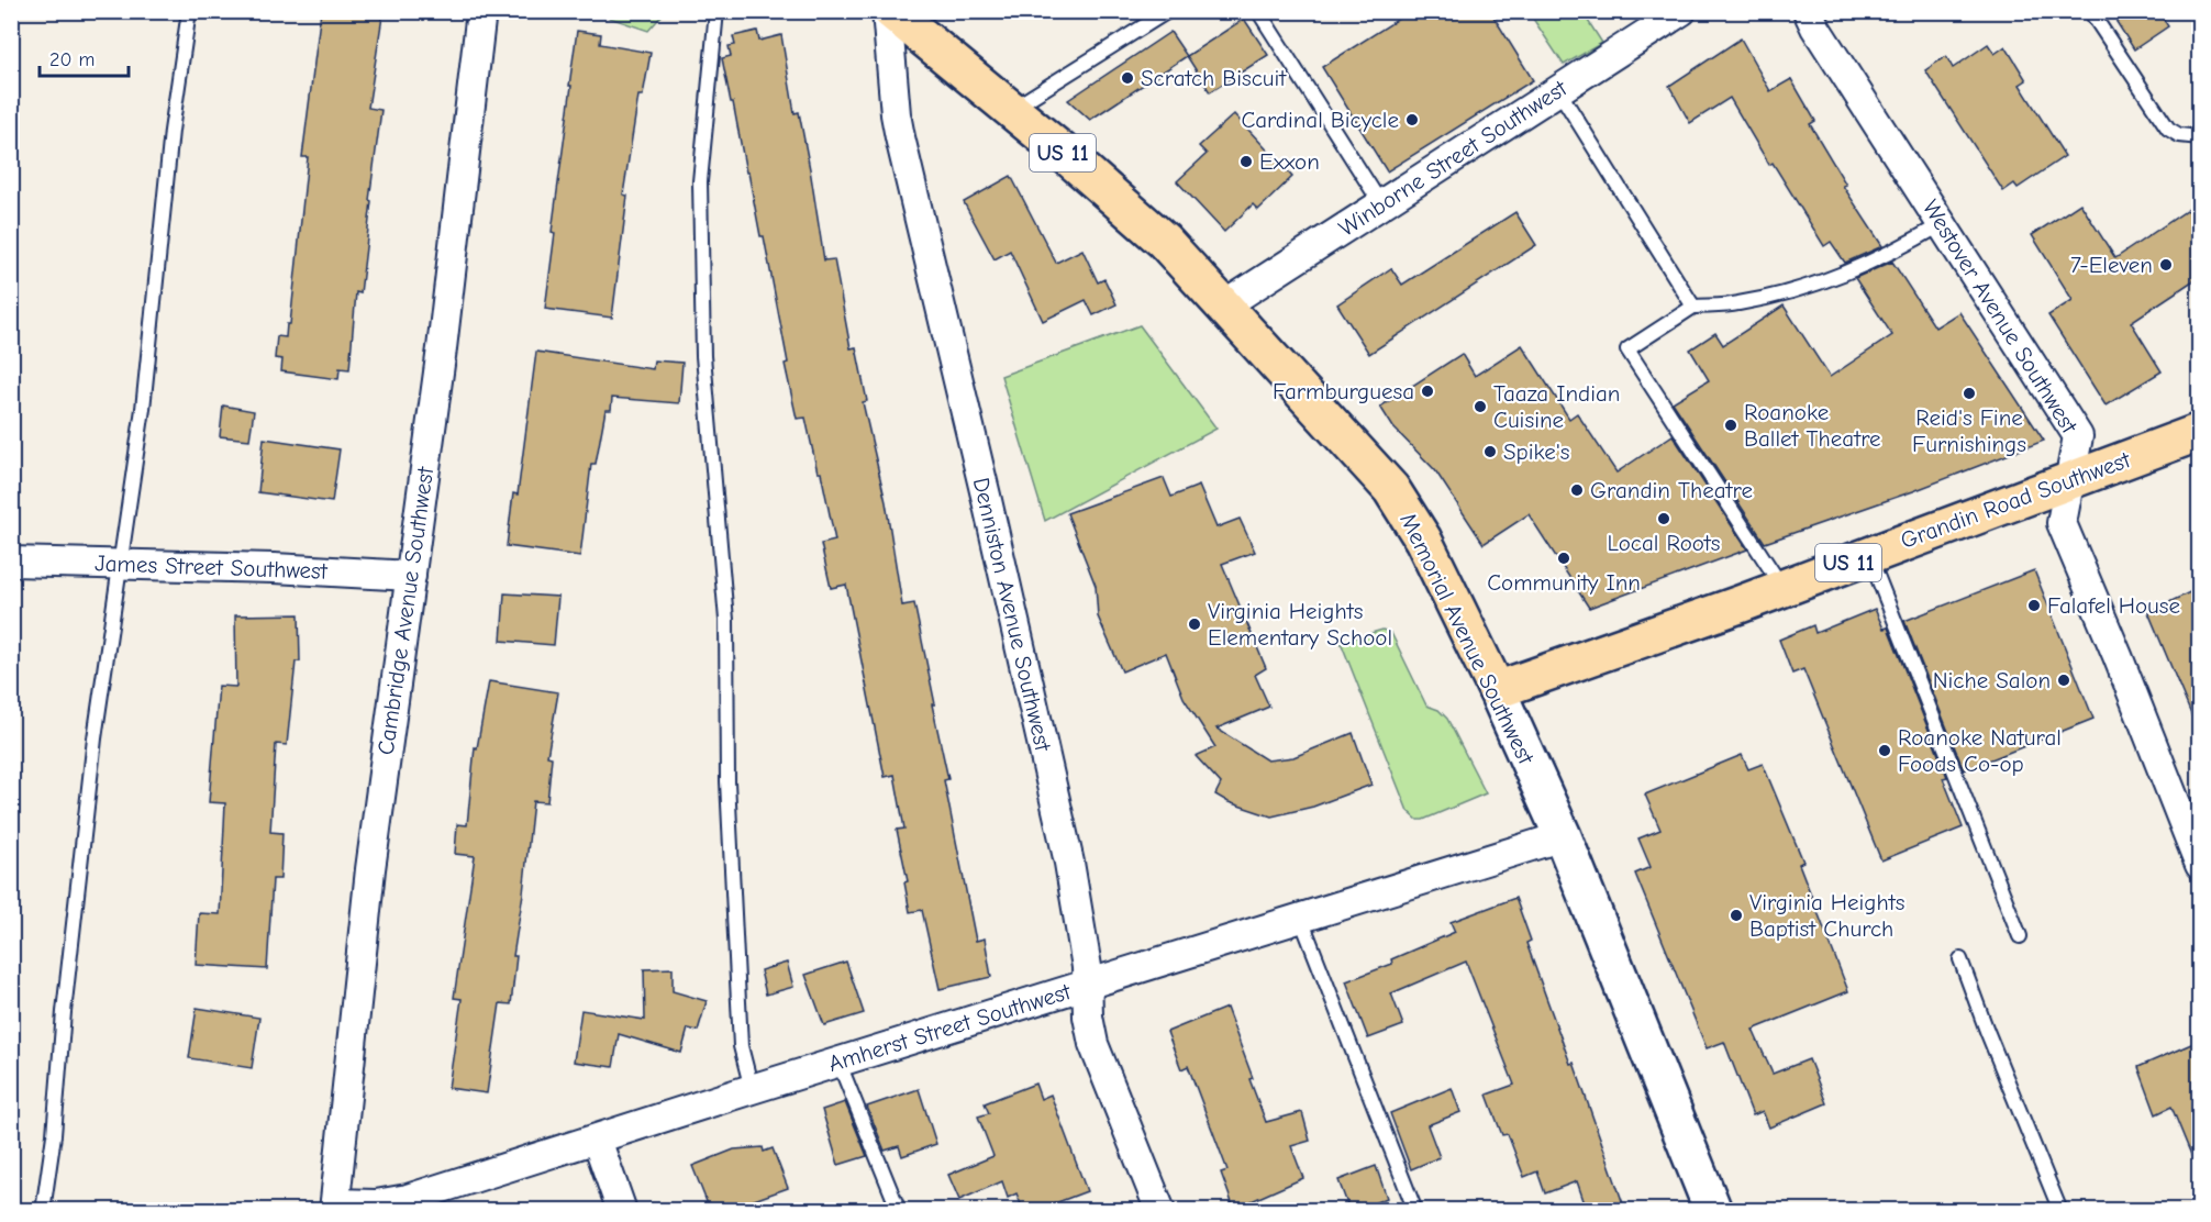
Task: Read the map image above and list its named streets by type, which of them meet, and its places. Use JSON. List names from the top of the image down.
{
  "streets": {
    "main road": ["US 11", "Grandin Road Southwest", "Memorial Avenue Southwest"],
    "street": [
      "Winborne Street Southwest",
      "Westover Avenue Southwest",
      "James Street Southwest",
      "Cambridge Avenue Southwest",
      "Denniston Avenue Southwest",
      "Amherst Street Southwest"
    ]
  },
  "crossings": [
    ["Winborne Street Southwest", "Memorial Avenue Southwest"],
    ["Westover Avenue Southwest", "Grandin Road Southwest"],
    ["Grandin Road Southwest", "Memorial Avenue Southwest"],
    ["James Street Southwest", "Cambridge Avenue Southwest"],
    ["Cambridge Avenue Southwest", "Amherst Street Southwest"],
    ["Denniston Avenue Southwest", "Memorial Avenue Southwest"],
    ["Denniston Avenue Southwest", "Amherst Street Southwest"],
    ["Memorial Avenue Southwest", "Amherst Street Southwest"]
  ],
  "places": [
    "Scratch Biscuit",
    "Cardinal Bicycle",
    "Exxon",
    "7-Eleven",
    "Farmburguesa",
    "Reid's Fine Furnishings",
    "Taaza Indian Cuisine",
    "Roanoke Ballet Theatre",
    "Spike's",
    "Grandin Theatre",
    "Local Roots",
    "Community Inn",
    "Falafel House",
    "Virginia Heights Elementary School",
    "Niche Salon",
    "Roanoke Natural Foods Co-op",
    "Virginia Heights Baptist Church"
  ],
  "scale_bar": "20 m"
}
